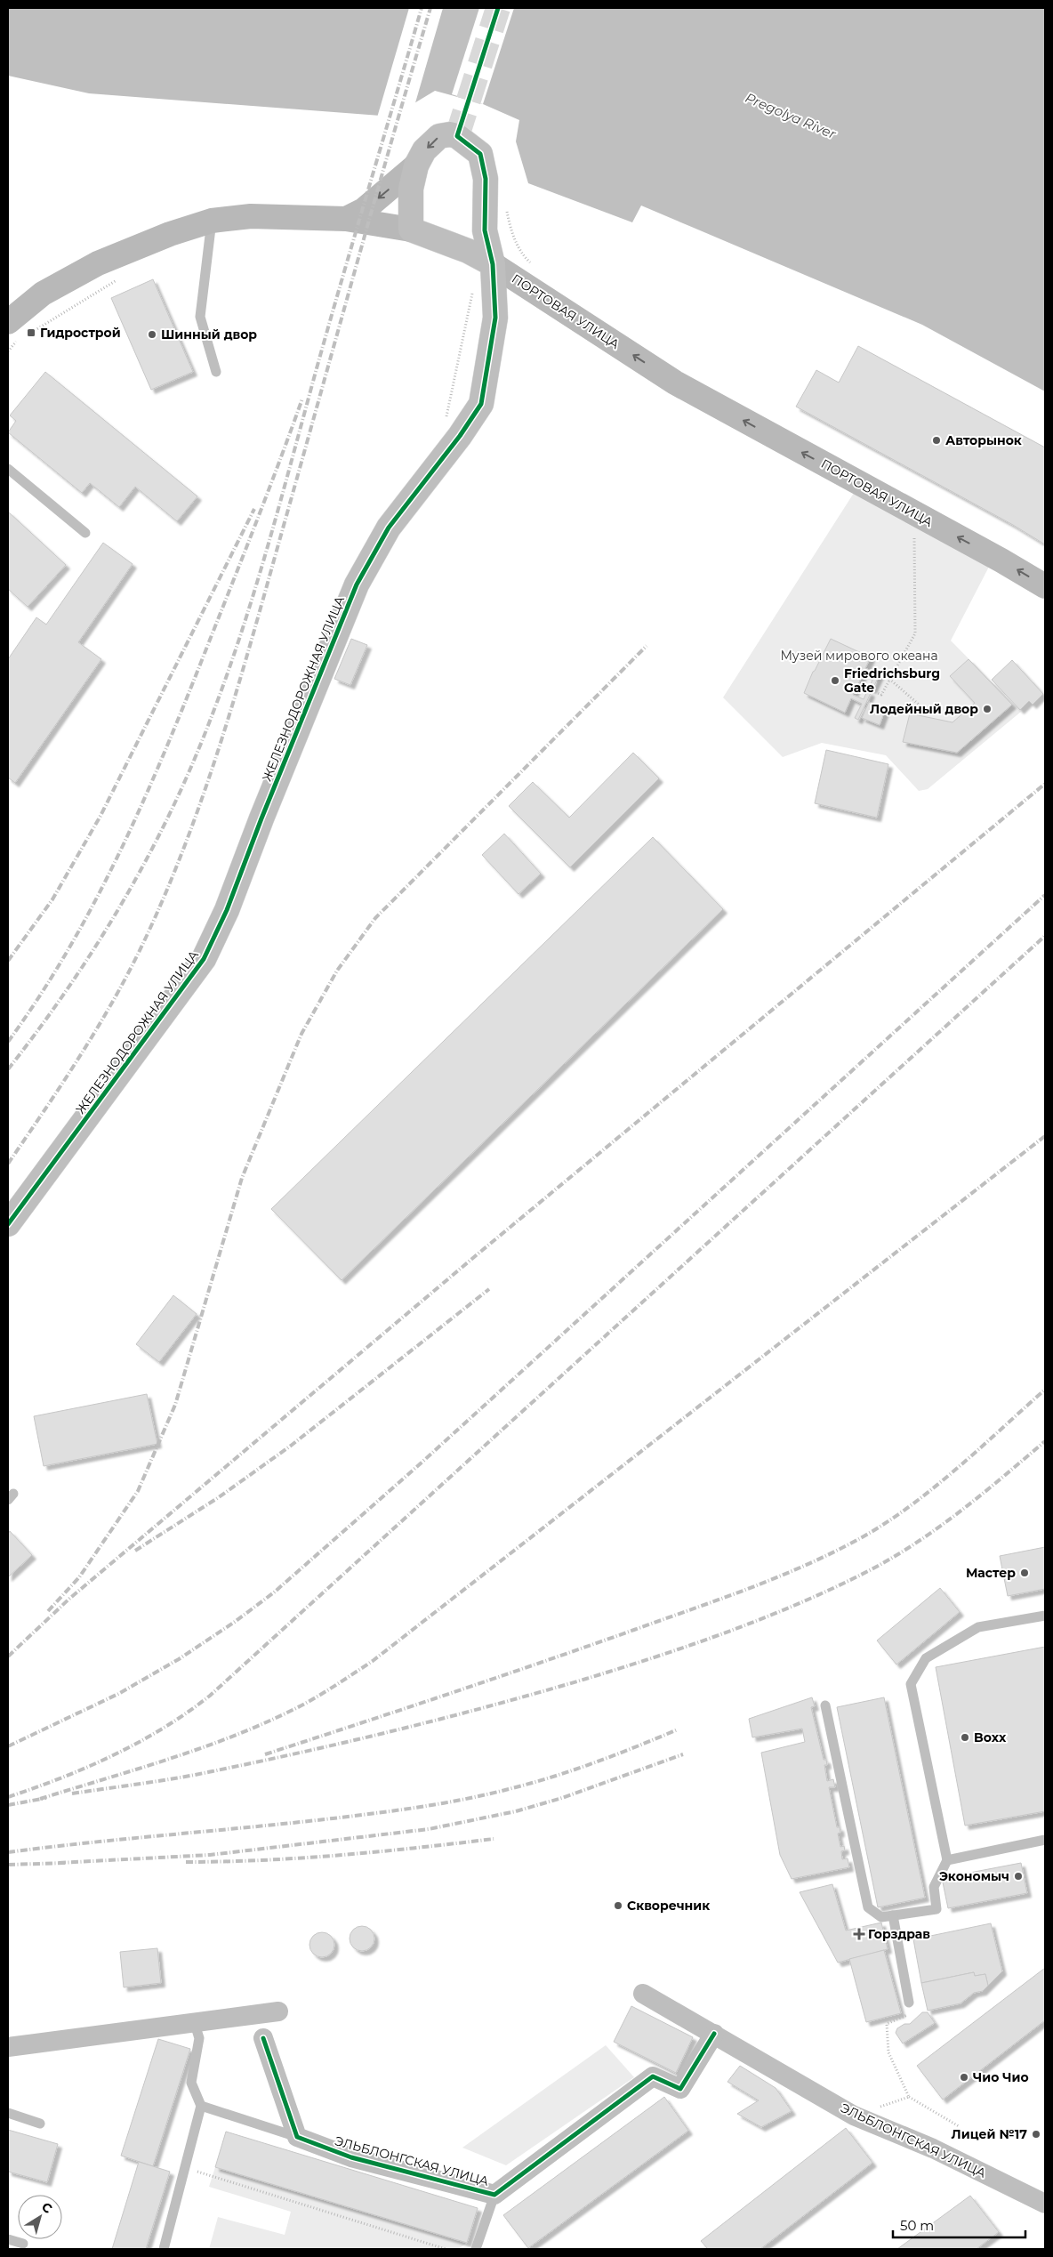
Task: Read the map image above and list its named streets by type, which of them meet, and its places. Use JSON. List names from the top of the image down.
{
  "streets": {
    "main road": ["ПОРТОВАЯ УЛИЦА", "ЖЕЛЕЗНОДОРОЖНАЯ УЛИЦА"],
    "street": ["ЭЛЬБЛОНГСКАЯ УЛИЦА"]
  },
  "crossings": [
    ["ПОРТОВАЯ УЛИЦА", "ЖЕЛЕЗНОДОРОЖНАЯ УЛИЦА"]
  ],
  "one_way": ["ПОРТОВАЯ УЛИЦА"],
  "water": ["Pregolya River"],
  "parks": ["Музей мирового океана"],
  "places": {
    "transit": ["Гидрострой"],
    "other": [
      "Шинный двор",
      "Авторынок",
      "Friedrichsburg Gate",
      "Лодейный двор",
      "Мастер",
      "Boxx",
      "Экономыч",
      "Скворечник",
      "Чио Чио",
      "Лицей №17"
    ],
    "health": ["Горздрав"]
  },
  "scale_bar": "50 m",
  "north": "top right"
}
